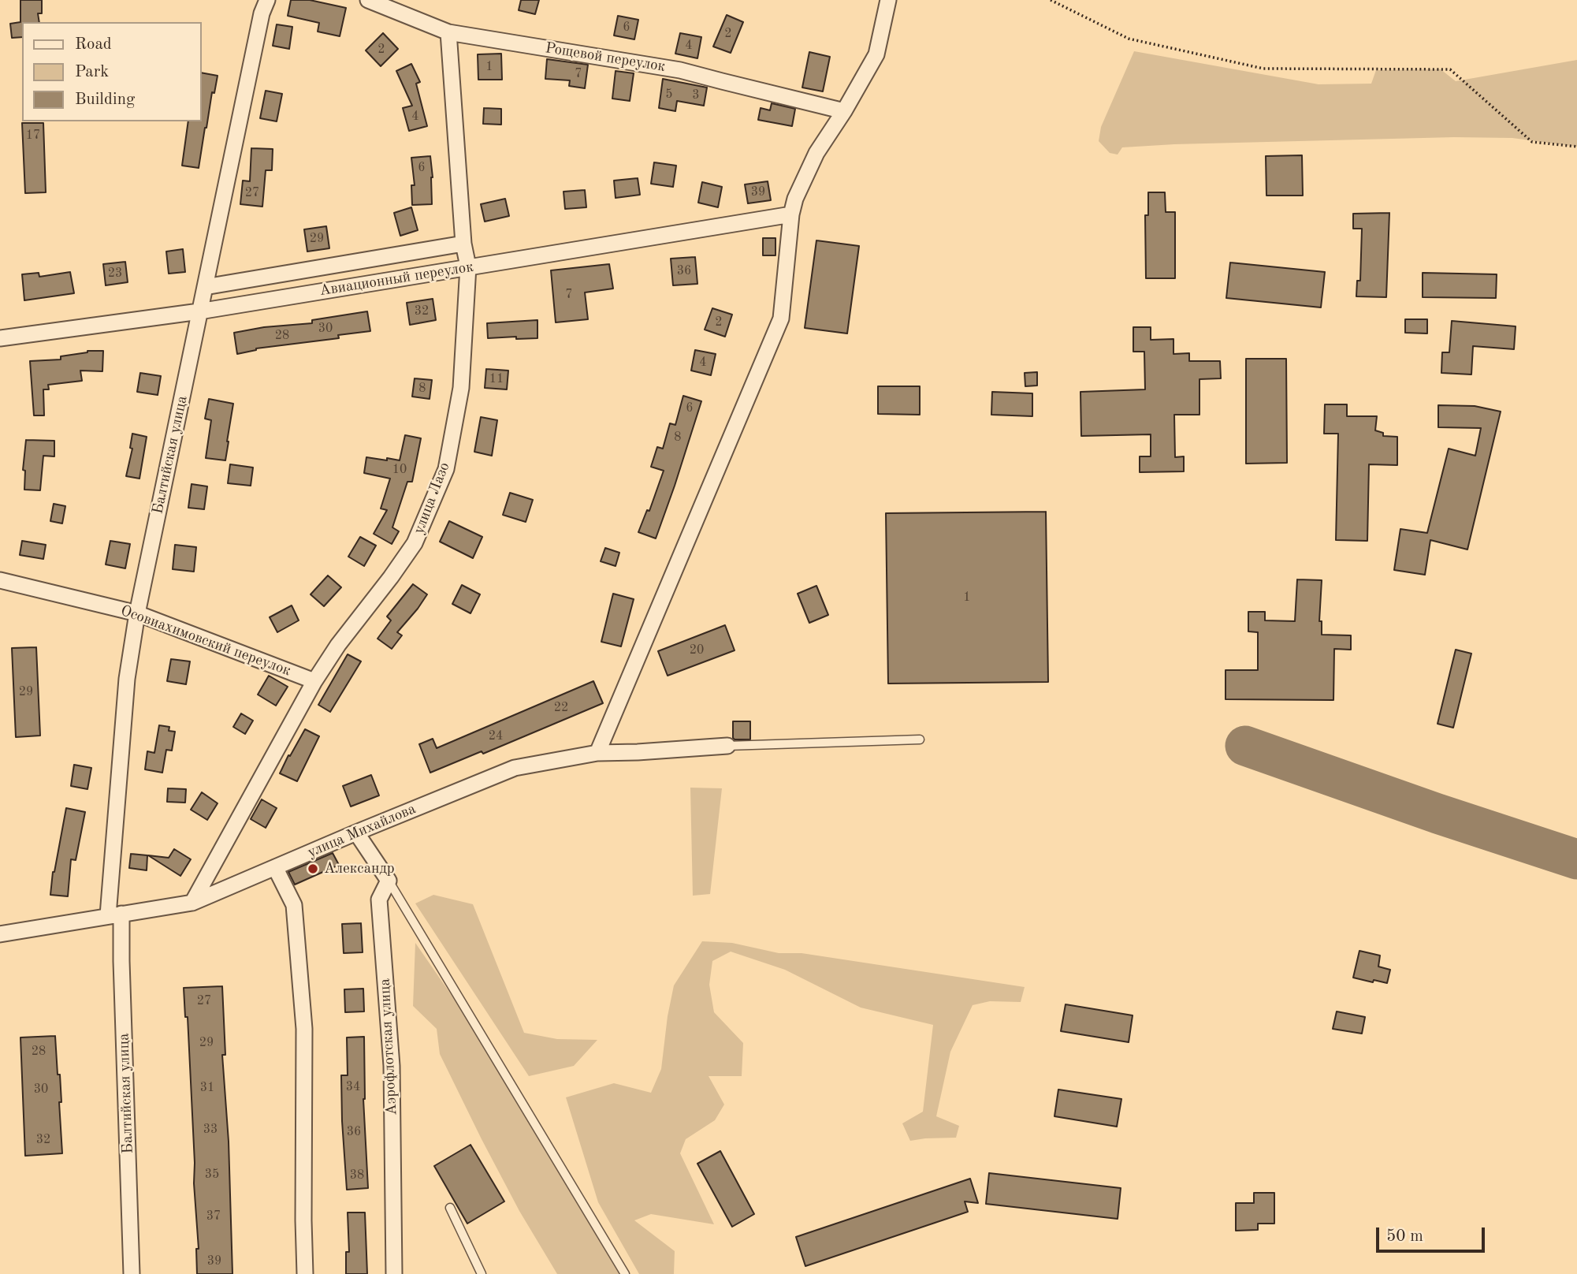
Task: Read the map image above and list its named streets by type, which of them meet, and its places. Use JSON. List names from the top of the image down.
{
  "streets": {
    "street": [
      "Рощевой переулок",
      "Авиационный переулок",
      "Балтийская улица",
      "улица Лазо",
      "Осовиахимовский переулок",
      "улица Михайлова",
      "Аэрофлотская улица"
    ]
  },
  "crossings": [
    ["Рощевой переулок", "улица Лазо"],
    ["Авиационный переулок", "Балтийская улица"],
    ["Авиационный переулок", "улица Лазо"],
    ["Балтийская улица", "Осовиахимовский переулок"],
    ["Балтийская улица", "улица Михайлова"],
    ["улица Лазо", "Осовиахимовский переулок"],
    ["улица Лазо", "улица Михайлова"]
  ],
  "places": ["Александр"],
  "house_numbers": [
    "6",
    "2",
    "4",
    "2",
    "1",
    "7",
    "5",
    "3",
    "4",
    "17",
    "6",
    "39",
    "27",
    "29",
    "36",
    "23",
    "7",
    "32",
    "2",
    "30",
    "28",
    "4",
    "11",
    "8",
    "6",
    "8",
    "10",
    "1",
    "20",
    "29",
    "22",
    "24",
    "27",
    "29",
    "28",
    "34",
    "31",
    "30",
    "33",
    "36",
    "32",
    "35",
    "38",
    "37",
    "39"
  ],
  "legend": ["Road", "Park", "Building"],
  "scale_bar": "50 m"
}
